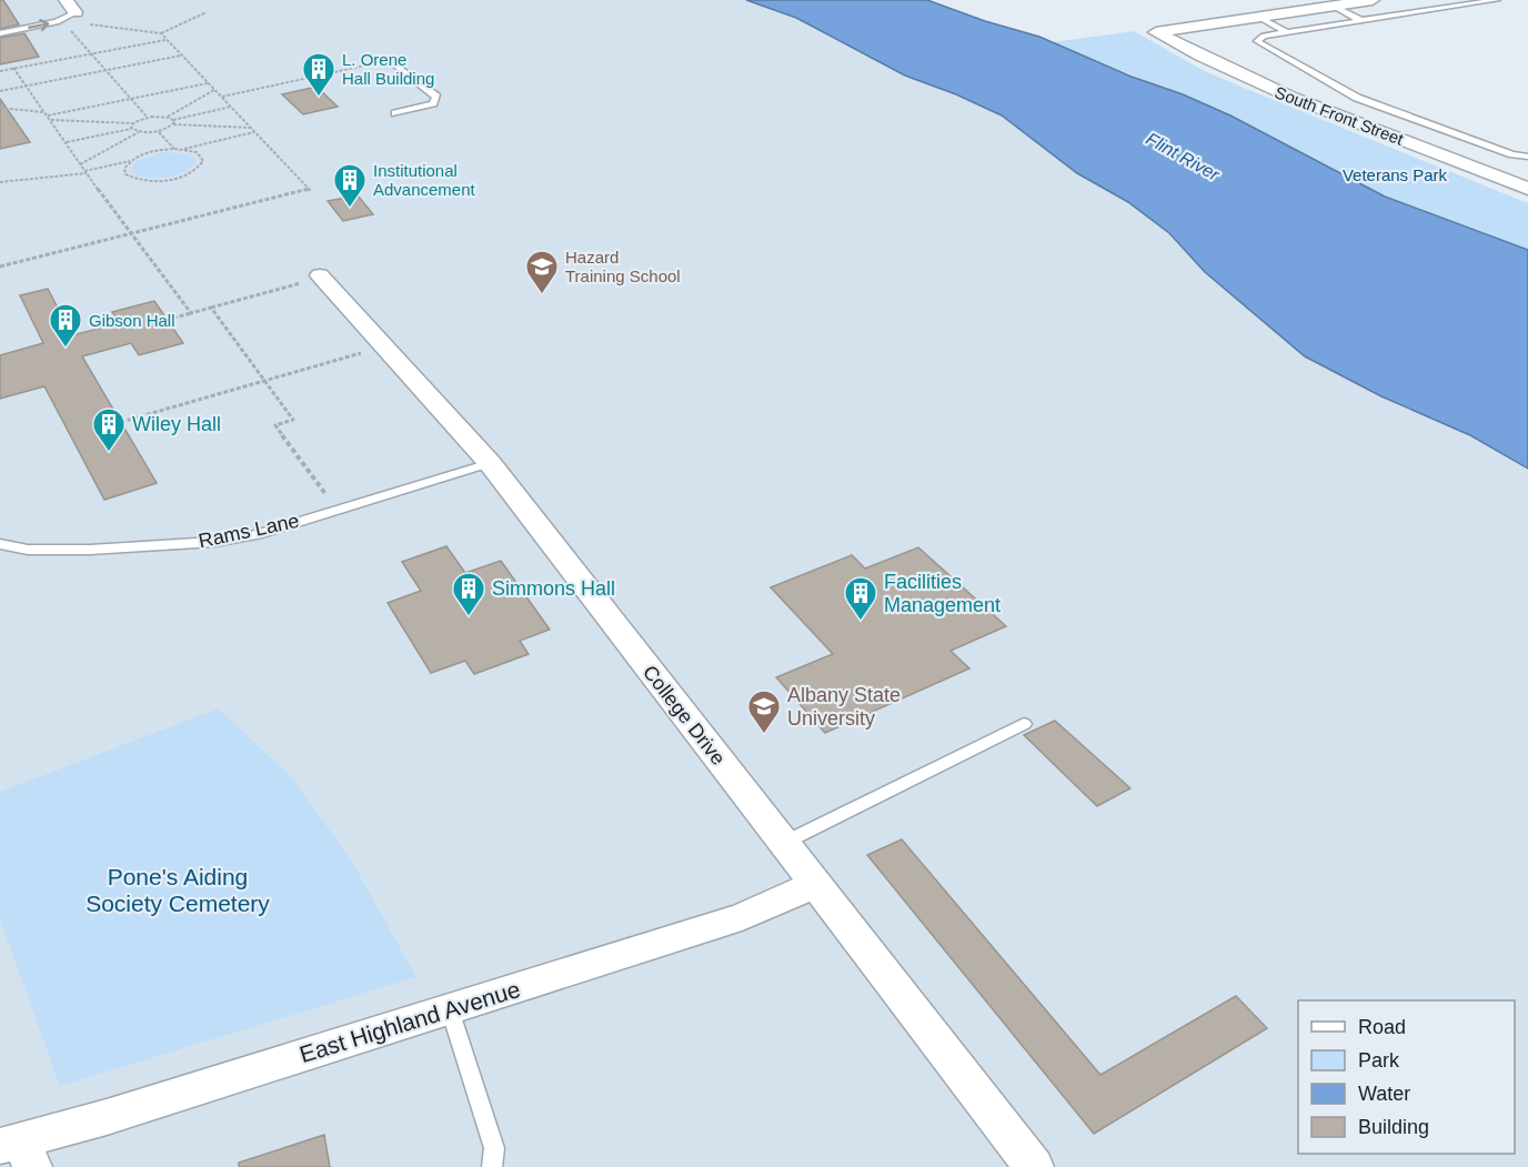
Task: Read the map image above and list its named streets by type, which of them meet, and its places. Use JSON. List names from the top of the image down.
{
  "streets": {
    "street": ["South Front Street", "College Drive", "East Highland Avenue"],
    "lane": ["Rams Lane"]
  },
  "crossings": [
    ["Rams Lane", "College Drive"],
    ["College Drive", "East Highland Avenue"]
  ],
  "water": ["Flint River"],
  "parks": ["Veterans Park", "Pone's Aiding Society Cemetery"],
  "places": {
    "building": [
      "L. Orene Hall Building",
      "Institutional Advancement",
      "Gibson Hall",
      "Wiley Hall",
      "Simmons Hall",
      "Facilities Management"
    ],
    "school or university": ["Hazard Training School", "Albany State University"]
  },
  "legend": [
    "Road",
    "Park",
    "Water",
    "Building"
  ]
}
